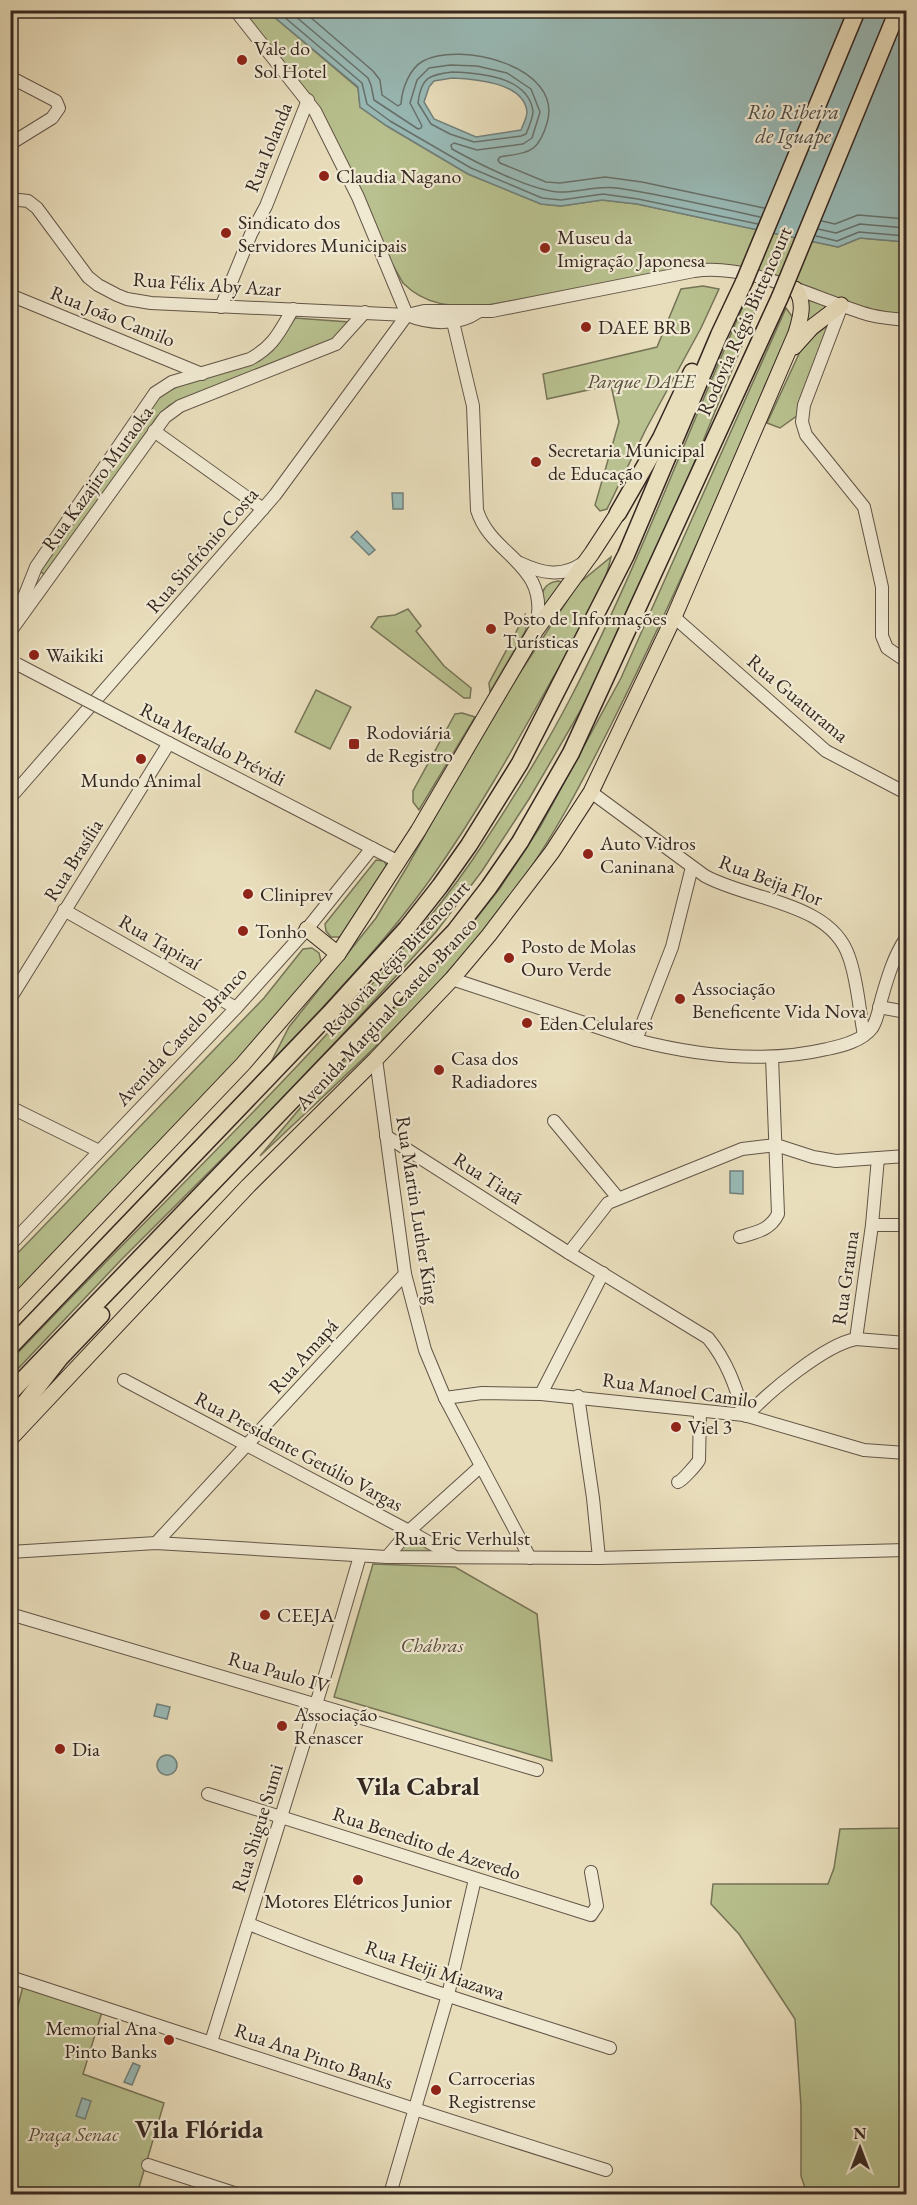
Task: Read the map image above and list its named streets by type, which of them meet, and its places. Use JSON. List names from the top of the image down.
{
  "streets": {
    "highway": ["Rodovia Régis Bittencourt"],
    "main road": ["Avenida Marginal Castelo Branco"],
    "street": [
      "Rua Iolanda",
      "Rua Félix Aby Azar",
      "Rua João Camilo",
      "Rua Kazajiro Muraoka",
      "Rua Sinfrônio Costa",
      "Rua Guaturama",
      "Rua Meraldo Prévidi",
      "Rua Brasília",
      "Rua Beija Flor",
      "Rua Tapiraí",
      "Avenida Castelo Branco",
      "Rua Tiatã",
      "Rua Martin Luther King",
      "Rua Grauna",
      "Rua Amapá",
      "Rua Manoel Camilo",
      "Rua Presidente Getúlio Vargas",
      "Rua Eric Verhulst",
      "Rua Paulo IV",
      "Rua Shigue Sumi",
      "Rua Benedito de Azevedo",
      "Rua Heiji Miazawa",
      "Rua Ana Pinto Banks"
    ]
  },
  "crossings": [
    ["Rua Iolanda", "Rua Félix Aby Azar"],
    ["Rua Félix Aby Azar", "Rodovia Régis Bittencourt"],
    ["Rua Félix Aby Azar", "Rua Kazajiro Muraoka"],
    ["Rua Félix Aby Azar", "Rua Sinfrônio Costa"],
    ["Rua Félix Aby Azar", "Avenida Marginal Castelo Branco"],
    ["Rua João Camilo", "Rua Kazajiro Muraoka"],
    ["Rodovia Régis Bittencourt", "Avenida Marginal Castelo Branco"],
    ["Rua Guaturama", "Avenida Marginal Castelo Branco"],
    ["Rua Meraldo Prévidi", "Rua Brasília"],
    ["Rua Meraldo Prévidi", "Avenida Castelo Branco"],
    ["Rua Brasília", "Rua Tapiraí"],
    ["Rua Beija Flor", "Avenida Marginal Castelo Branco"],
    ["Rua Tapiraí", "Avenida Castelo Branco"],
    ["Avenida Marginal Castelo Branco", "Rua Martin Luther King"],
    ["Rua Tiatã", "Rua Martin Luther King"],
    ["Rua Martin Luther King", "Rua Amapá"],
    ["Rua Martin Luther King", "Rua Manoel Camilo"],
    ["Rua Martin Luther King", "Rua Eric Verhulst"],
    ["Rua Grauna", "Rua Manoel Camilo"],
    ["Rua Amapá", "Rua Presidente Getúlio Vargas"],
    ["Rua Amapá", "Rua Eric Verhulst"],
    ["Rua Presidente Getúlio Vargas", "Rua Eric Verhulst"],
    ["Rua Eric Verhulst", "Rua Shigue Sumi"],
    ["Rua Paulo IV", "Rua Shigue Sumi"],
    ["Rua Shigue Sumi", "Rua Benedito de Azevedo"],
    ["Rua Shigue Sumi", "Rua Heiji Miazawa"],
    ["Rua Shigue Sumi", "Rua Ana Pinto Banks"]
  ],
  "districts": ["Vila Cabral", "Vila Flórida"],
  "water": ["Rio Ribeira de Iguape"],
  "parks": ["Parque DAEE", "Chábras", "Praça Senac"],
  "places": {
    "other": [
      "Vale do Sol Hotel",
      "Claudia Nagano",
      "Sindicato dos Servidores Municipais",
      "Museu da Imigração Japonesa",
      "DAEE BRB",
      "Secretaria Municipal de Educação",
      "Posto de Informações Turísticas",
      "Waikiki",
      "Mundo Animal",
      "Auto Vidros Caninana",
      "Cliniprev",
      "Tonho",
      "Posto de Molas Ouro Verde",
      "Associação Beneficente Vida Nova",
      "Eden Celulares",
      "Casa dos Radiadores",
      "Viel 3",
      "CEEJA",
      "Associação Renascer",
      "Dia",
      "Motores Elétricos Junior",
      "Memorial Ana Pinto Banks",
      "Carrocerias Registrense"
    ],
    "transit": ["Rodoviária de Registro"]
  },
  "north": "top"
}
